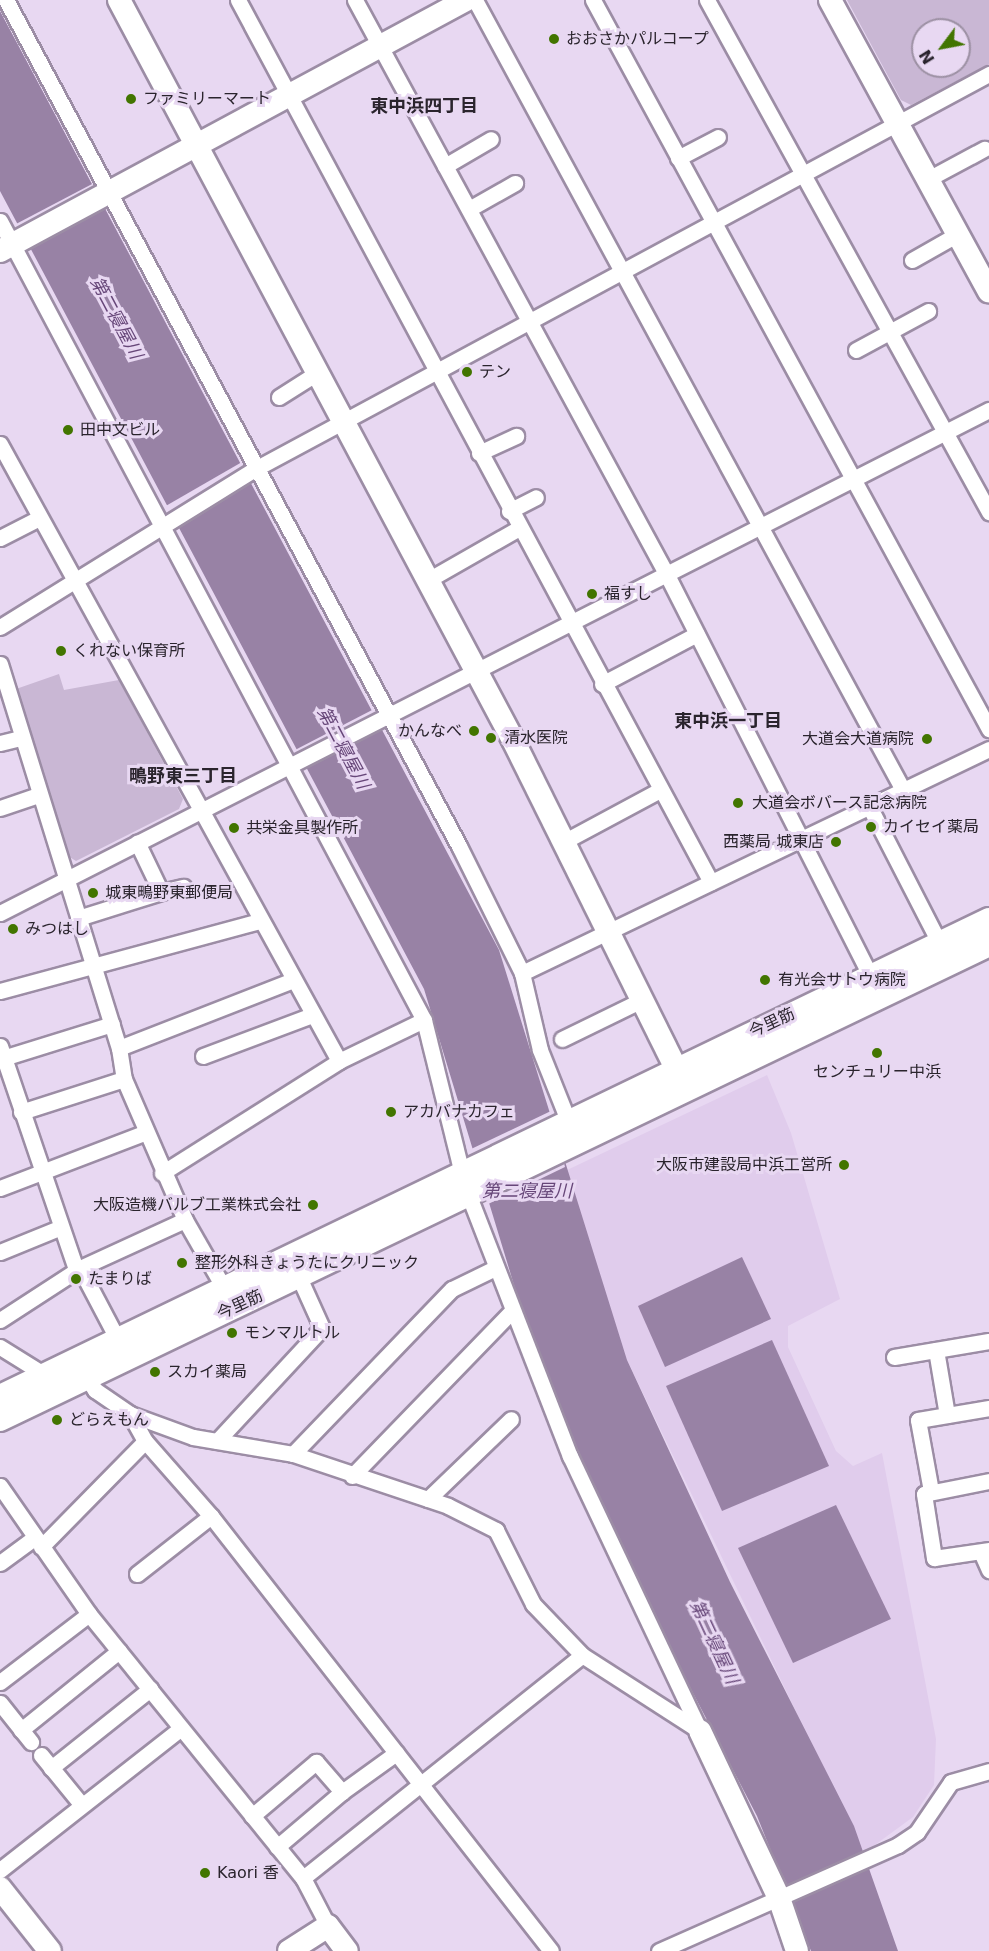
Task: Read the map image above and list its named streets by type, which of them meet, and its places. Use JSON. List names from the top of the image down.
{
  "streets": {
    "main road": ["今里筋"]
  },
  "districts": ["東中浜四丁目", "東中浜一丁目", "鴫野東三丁目"],
  "water": ["第二寝屋川"],
  "places": [
    "おおさかパルコープ",
    "ファミリーマート",
    "テン",
    "田中文ビル",
    "福すし",
    "くれない保育所",
    "かんなべ",
    "清水医院",
    "大道会大道病院",
    "大道会ボバース記念病院",
    "カイセイ薬局",
    "共栄金具製作所",
    "西薬局 城東店",
    "城東鴫野東郵便局",
    "みつはし",
    "有光会サトウ病院",
    "センチュリー中浜",
    "アカバナカフェ",
    "大阪市建設局中浜工営所",
    "大阪造機バルブ工業株式会社",
    "整形外科きょうたにクリニック",
    "たまりば",
    "モンマルトル",
    "スカイ薬局",
    "どらえもん",
    "Kaori 香"
  ],
  "north": "bottom left"
}
